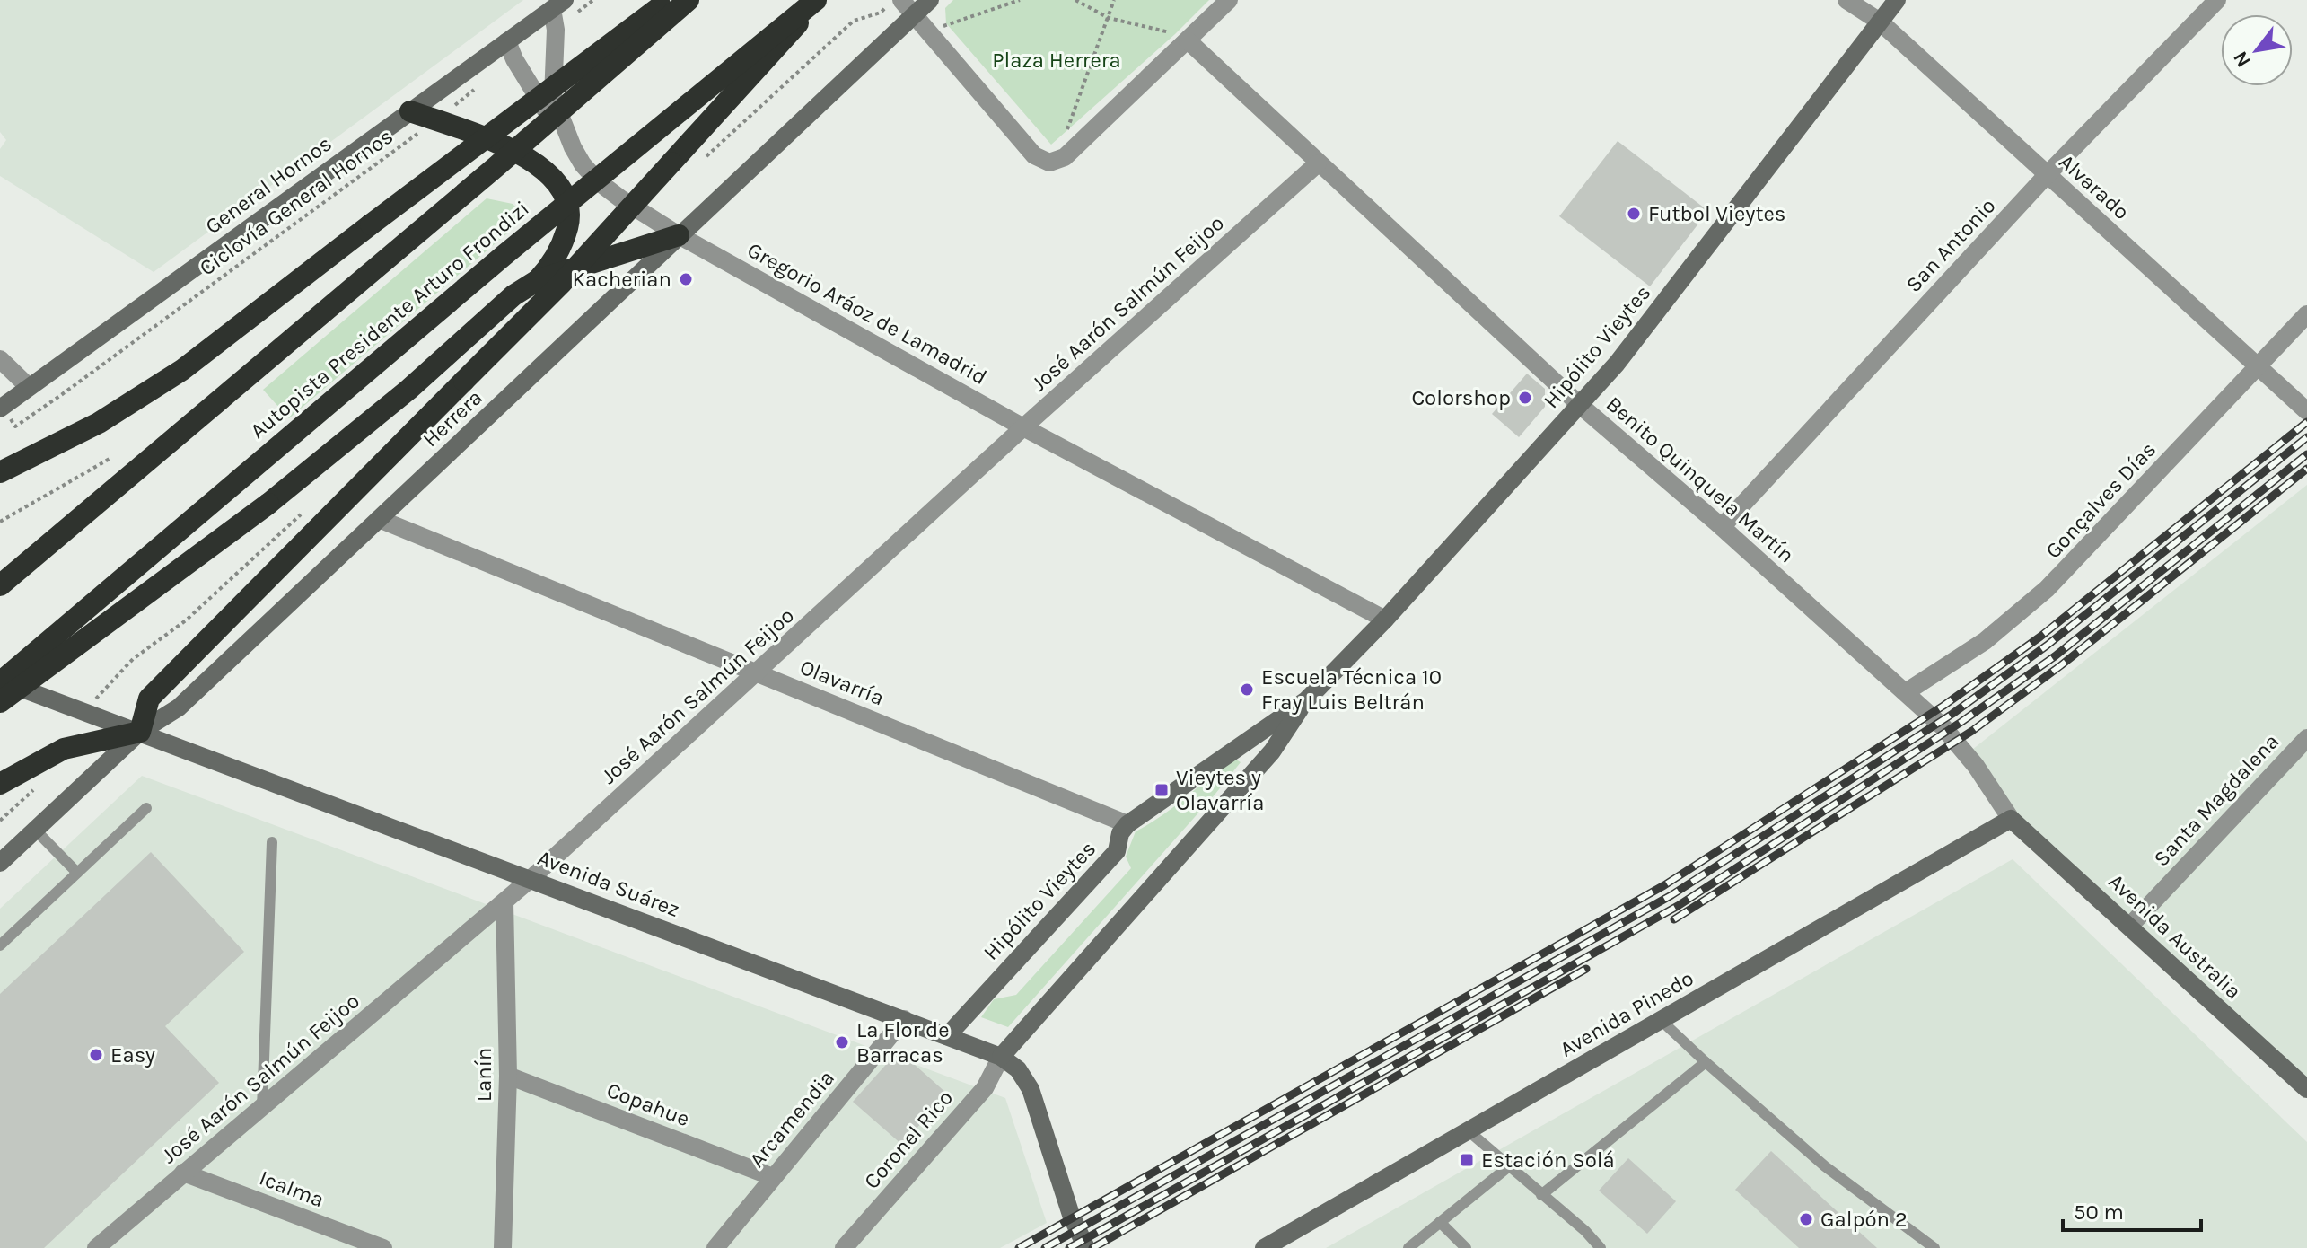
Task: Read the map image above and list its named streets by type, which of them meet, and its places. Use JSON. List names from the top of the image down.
{
  "streets": {
    "highway": ["Autopista Presidente Arturo Frondizi"],
    "main road": [
      "General Hornos",
      "Hipólito Vieytes",
      "Herrera",
      "Avenida Suárez",
      "Avenida Australia",
      "Avenida Pinedo"
    ],
    "street": [
      "Alvarado",
      "San Antonio",
      "José Aarón Salmún Feijoo",
      "Gregorio Aráoz de Lamadrid",
      "Benito Quinquela Martín",
      "Gonçalves Días",
      "Olavarría",
      "Santa Magdalena",
      "Lanín",
      "Copahue",
      "Arcamendia",
      "Coronel Rico",
      "Icalma"
    ],
    "path": ["Ciclovía General Hornos"]
  },
  "crossings": [
    ["General Hornos", "Gregorio Aráoz de Lamadrid"],
    ["Alvarado", "San Antonio"],
    ["Alvarado", "Hipólito Vieytes"],
    ["Alvarado", "Gonçalves Días"],
    ["San Antonio", "Benito Quinquela Martín"],
    ["José Aarón Salmún Feijoo", "Gregorio Aráoz de Lamadrid"],
    ["José Aarón Salmún Feijoo", "Benito Quinquela Martín"],
    ["José Aarón Salmún Feijoo", "Olavarría"],
    ["José Aarón Salmún Feijoo", "Avenida Suárez"],
    ["José Aarón Salmún Feijoo", "Lanín"],
    ["José Aarón Salmún Feijoo", "Icalma"],
    ["Gregorio Aráoz de Lamadrid", "Hipólito Vieytes"],
    ["Gregorio Aráoz de Lamadrid", "Herrera"],
    ["Autopista Presidente Arturo Frondizi", "Avenida Suárez"],
    ["Hipólito Vieytes", "Benito Quinquela Martín"],
    ["Hipólito Vieytes", "Olavarría"],
    ["Hipólito Vieytes", "Avenida Suárez"],
    ["Hipólito Vieytes", "Coronel Rico"],
    ["Herrera", "Olavarría"],
    ["Herrera", "Avenida Suárez"],
    ["Benito Quinquela Martín", "Gonçalves Días"],
    ["Benito Quinquela Martín", "Avenida Australia"],
    ["Benito Quinquela Martín", "Avenida Pinedo"],
    ["Santa Magdalena", "Avenida Australia"],
    ["Avenida Suárez", "Arcamendia"],
    ["Avenida Suárez", "Coronel Rico"],
    ["Avenida Australia", "Avenida Pinedo"],
    ["Lanín", "Copahue"],
    ["Copahue", "Arcamendia"]
  ],
  "parks": ["Plaza Herrera"],
  "places": {
    "other": [
      "Futbol Vieytes",
      "Kacherian",
      "Colorshop",
      "Escuela Técnica 10 Fray Luis Beltrán",
      "La Flor de Barracas",
      "Easy",
      "Galpón 2"
    ],
    "transit": ["Vieytes y Olavarría", "Estación Solá"]
  },
  "scale_bar": "50 m",
  "north": "bottom left"
}
